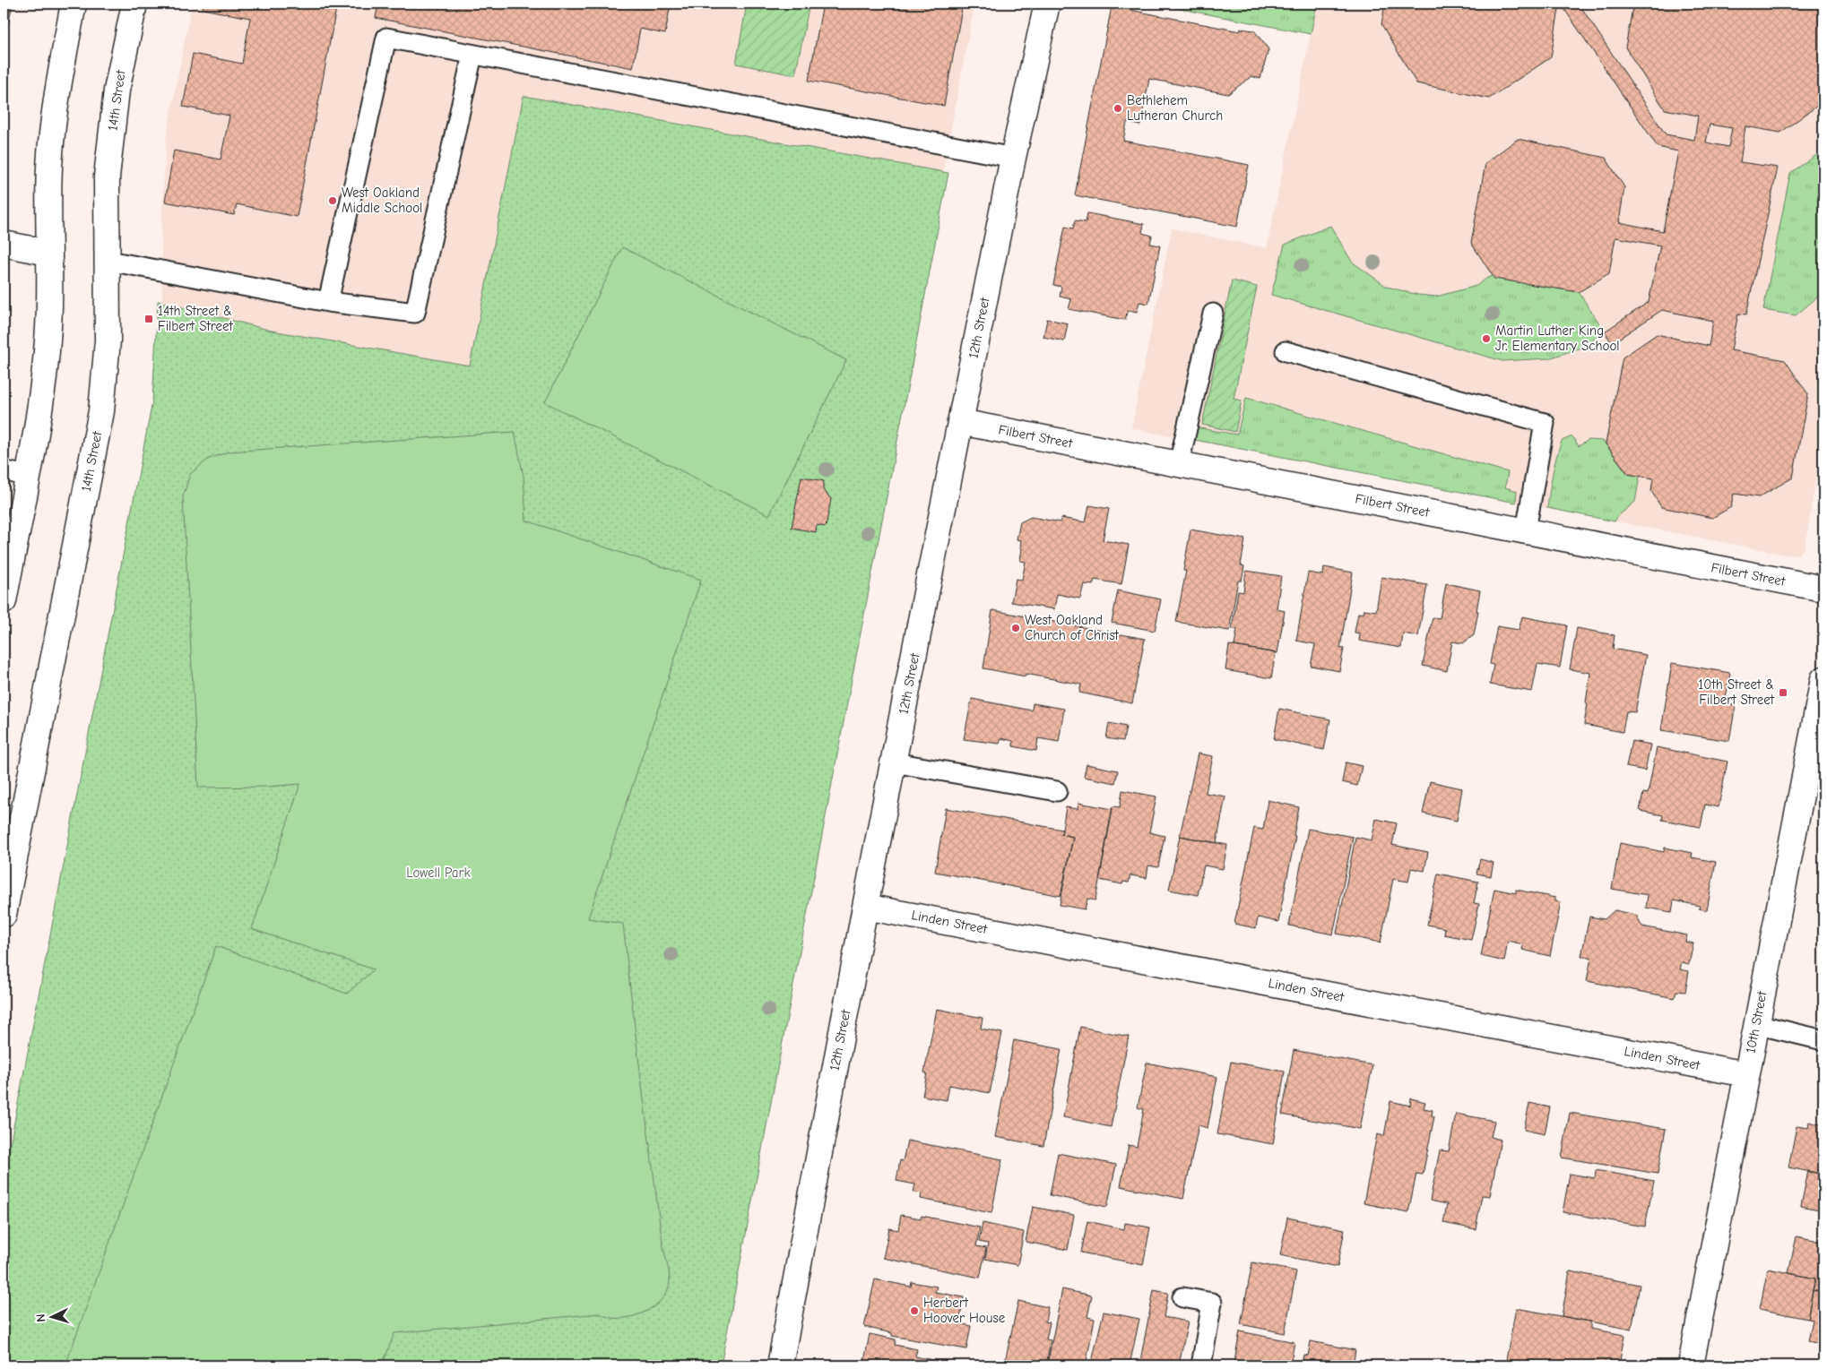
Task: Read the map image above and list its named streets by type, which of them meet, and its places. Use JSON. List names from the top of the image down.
{
  "streets": {
    "street": [
      "14th Street",
      "12th Street",
      "Filbert Street",
      "Linden Street",
      "10th Street"
    ]
  },
  "crossings": [
    ["12th Street", "Filbert Street"],
    ["12th Street", "Linden Street"],
    ["Linden Street", "10th Street"]
  ],
  "parks": ["Lowell Park"],
  "places": {
    "other": [
      "Bethlehem Lutheran Church",
      "West Oakland Middle School",
      "Martin Luther King Jr. Elementary School",
      "West Oakland Church of Christ",
      "Herbert Hoover House"
    ],
    "transit": ["14th Street & Filbert Street", "10th Street & Filbert Street"]
  },
  "north": "left"
}
